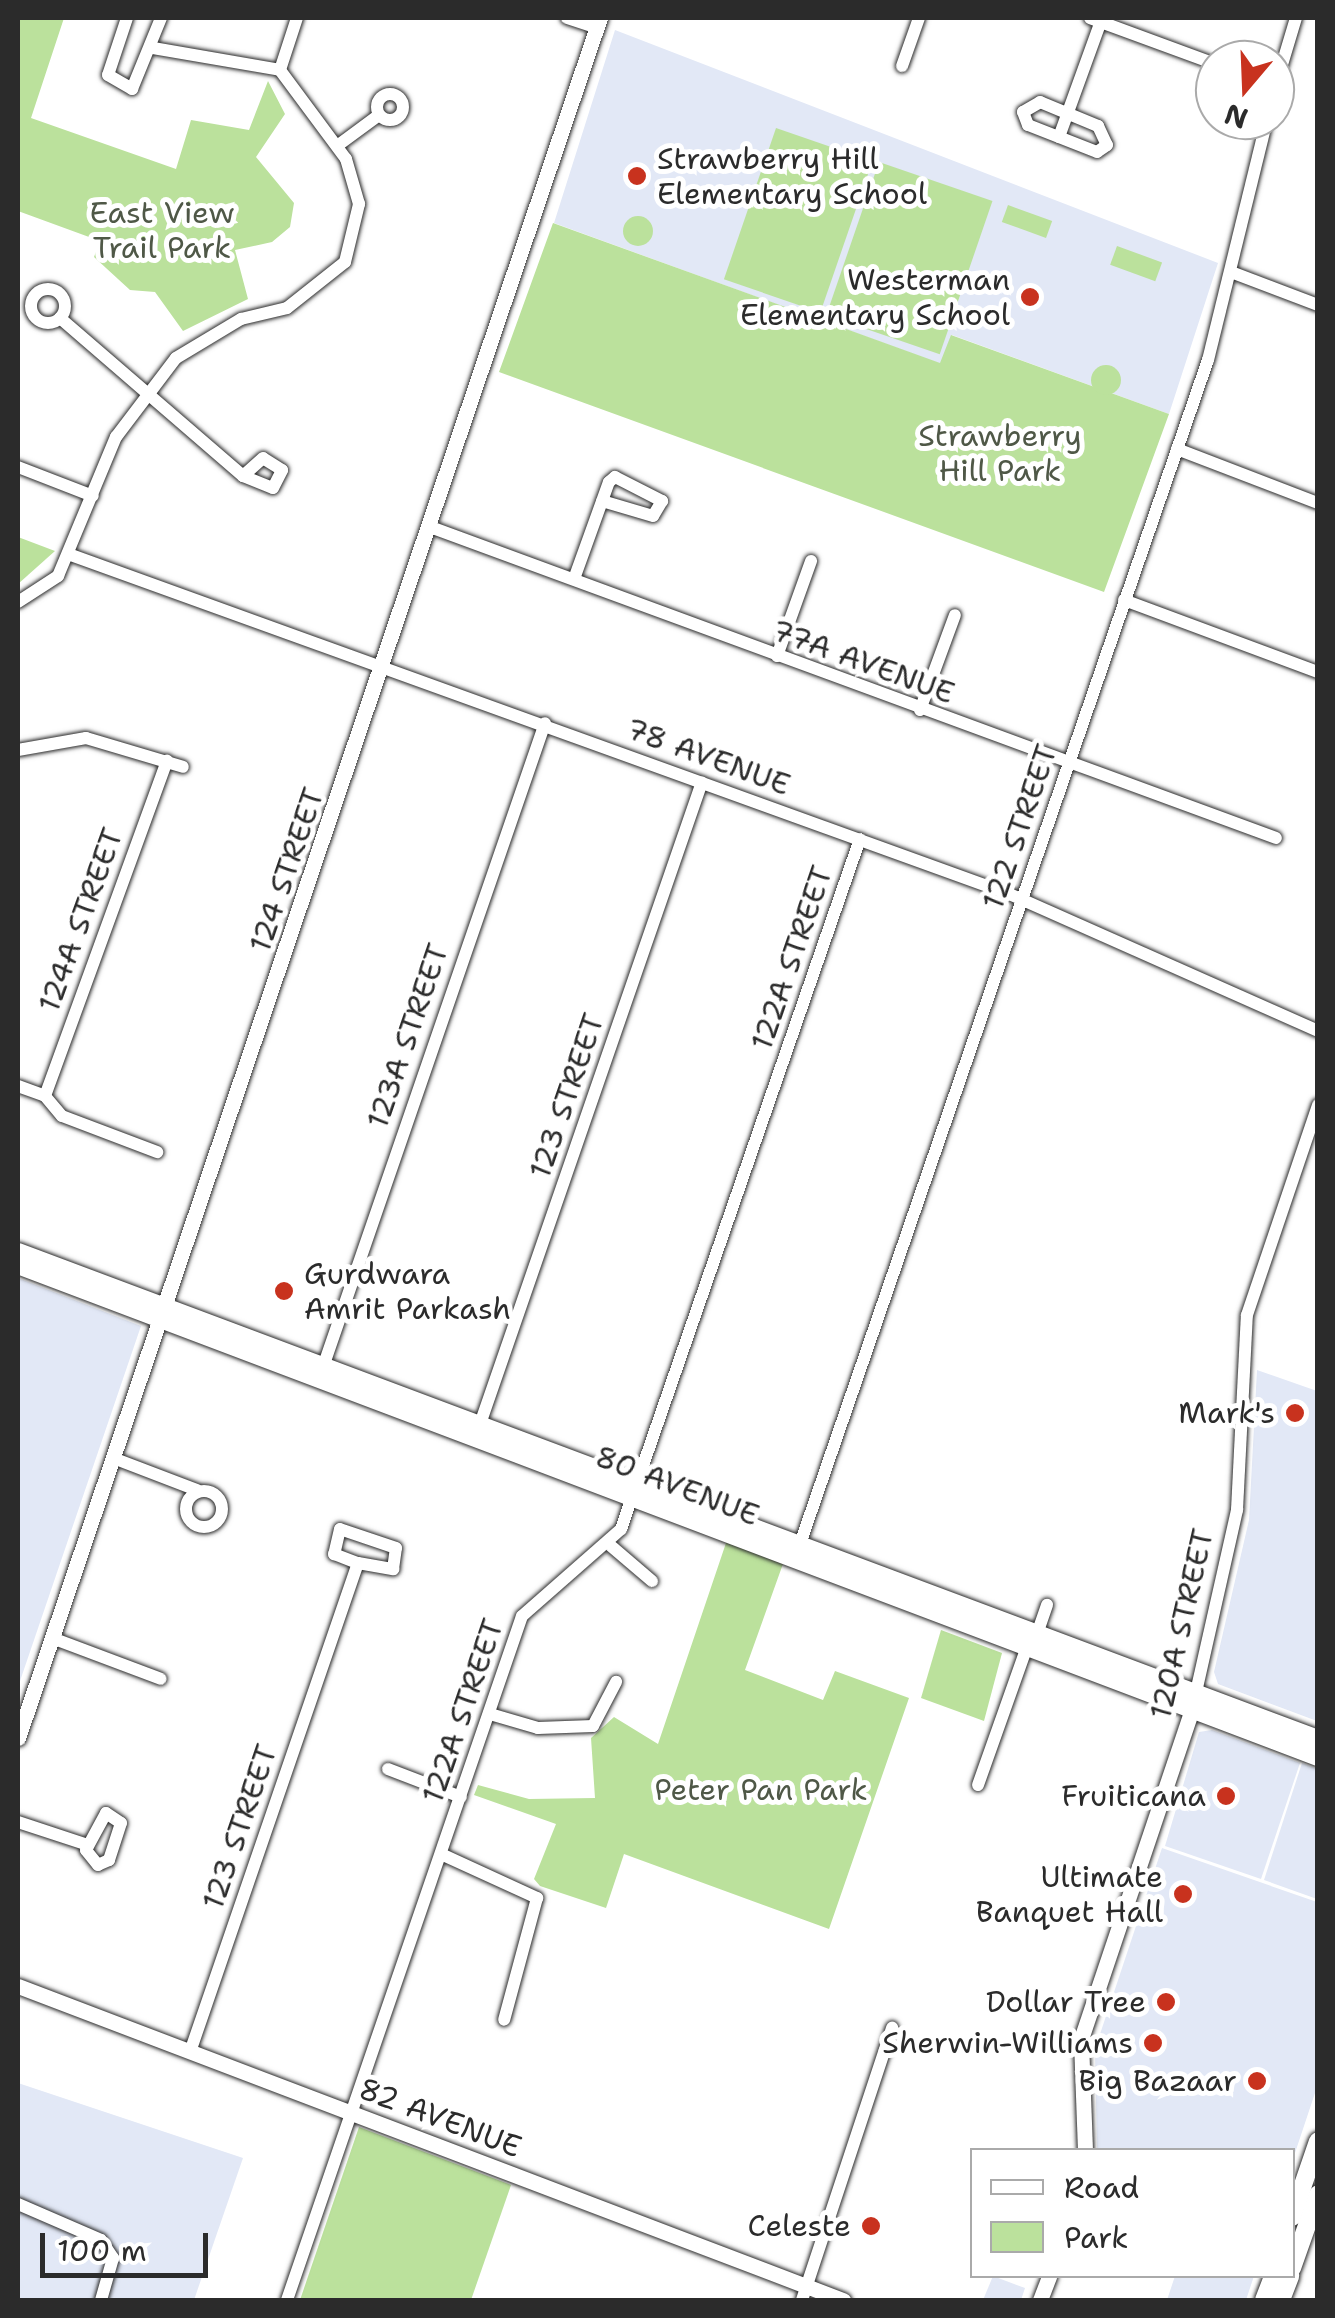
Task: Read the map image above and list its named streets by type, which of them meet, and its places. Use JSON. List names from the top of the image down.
{
  "streets": {
    "main road": ["80 AVENUE"],
    "street": [
      "77A AVENUE",
      "78 AVENUE",
      "122 STREET",
      "124 STREET",
      "124A STREET",
      "122A STREET",
      "123A STREET",
      "123 STREET",
      "120A STREET",
      "82 AVENUE"
    ]
  },
  "crossings": [
    ["77A AVENUE", "122 STREET"],
    ["77A AVENUE", "124 STREET"],
    ["78 AVENUE", "122 STREET"],
    ["78 AVENUE", "124 STREET"],
    ["78 AVENUE", "122A STREET"],
    ["78 AVENUE", "123A STREET"],
    ["78 AVENUE", "123 STREET"],
    ["122 STREET", "80 AVENUE"],
    ["124 STREET", "80 AVENUE"],
    ["122A STREET", "80 AVENUE"],
    ["122A STREET", "82 AVENUE"],
    ["123A STREET", "80 AVENUE"],
    ["123 STREET", "80 AVENUE"],
    ["123 STREET", "82 AVENUE"],
    ["80 AVENUE", "120A STREET"]
  ],
  "parks": ["East View Trail Park", "Strawberry Hill Park", "Peter Pan Park"],
  "places": [
    "Strawberry Hill Elementary School",
    "Westerman Elementary School",
    "Gurdwara Amrit Parkash",
    "Mark's",
    "Fruiticana",
    "Ultimate Banquet Hall",
    "Dollar Tree",
    "Sherwin-Williams",
    "Big Bazaar",
    "Celeste"
  ],
  "legend": ["Road", "Park"],
  "scale_bar": "100 m",
  "north": "bottom"
}
